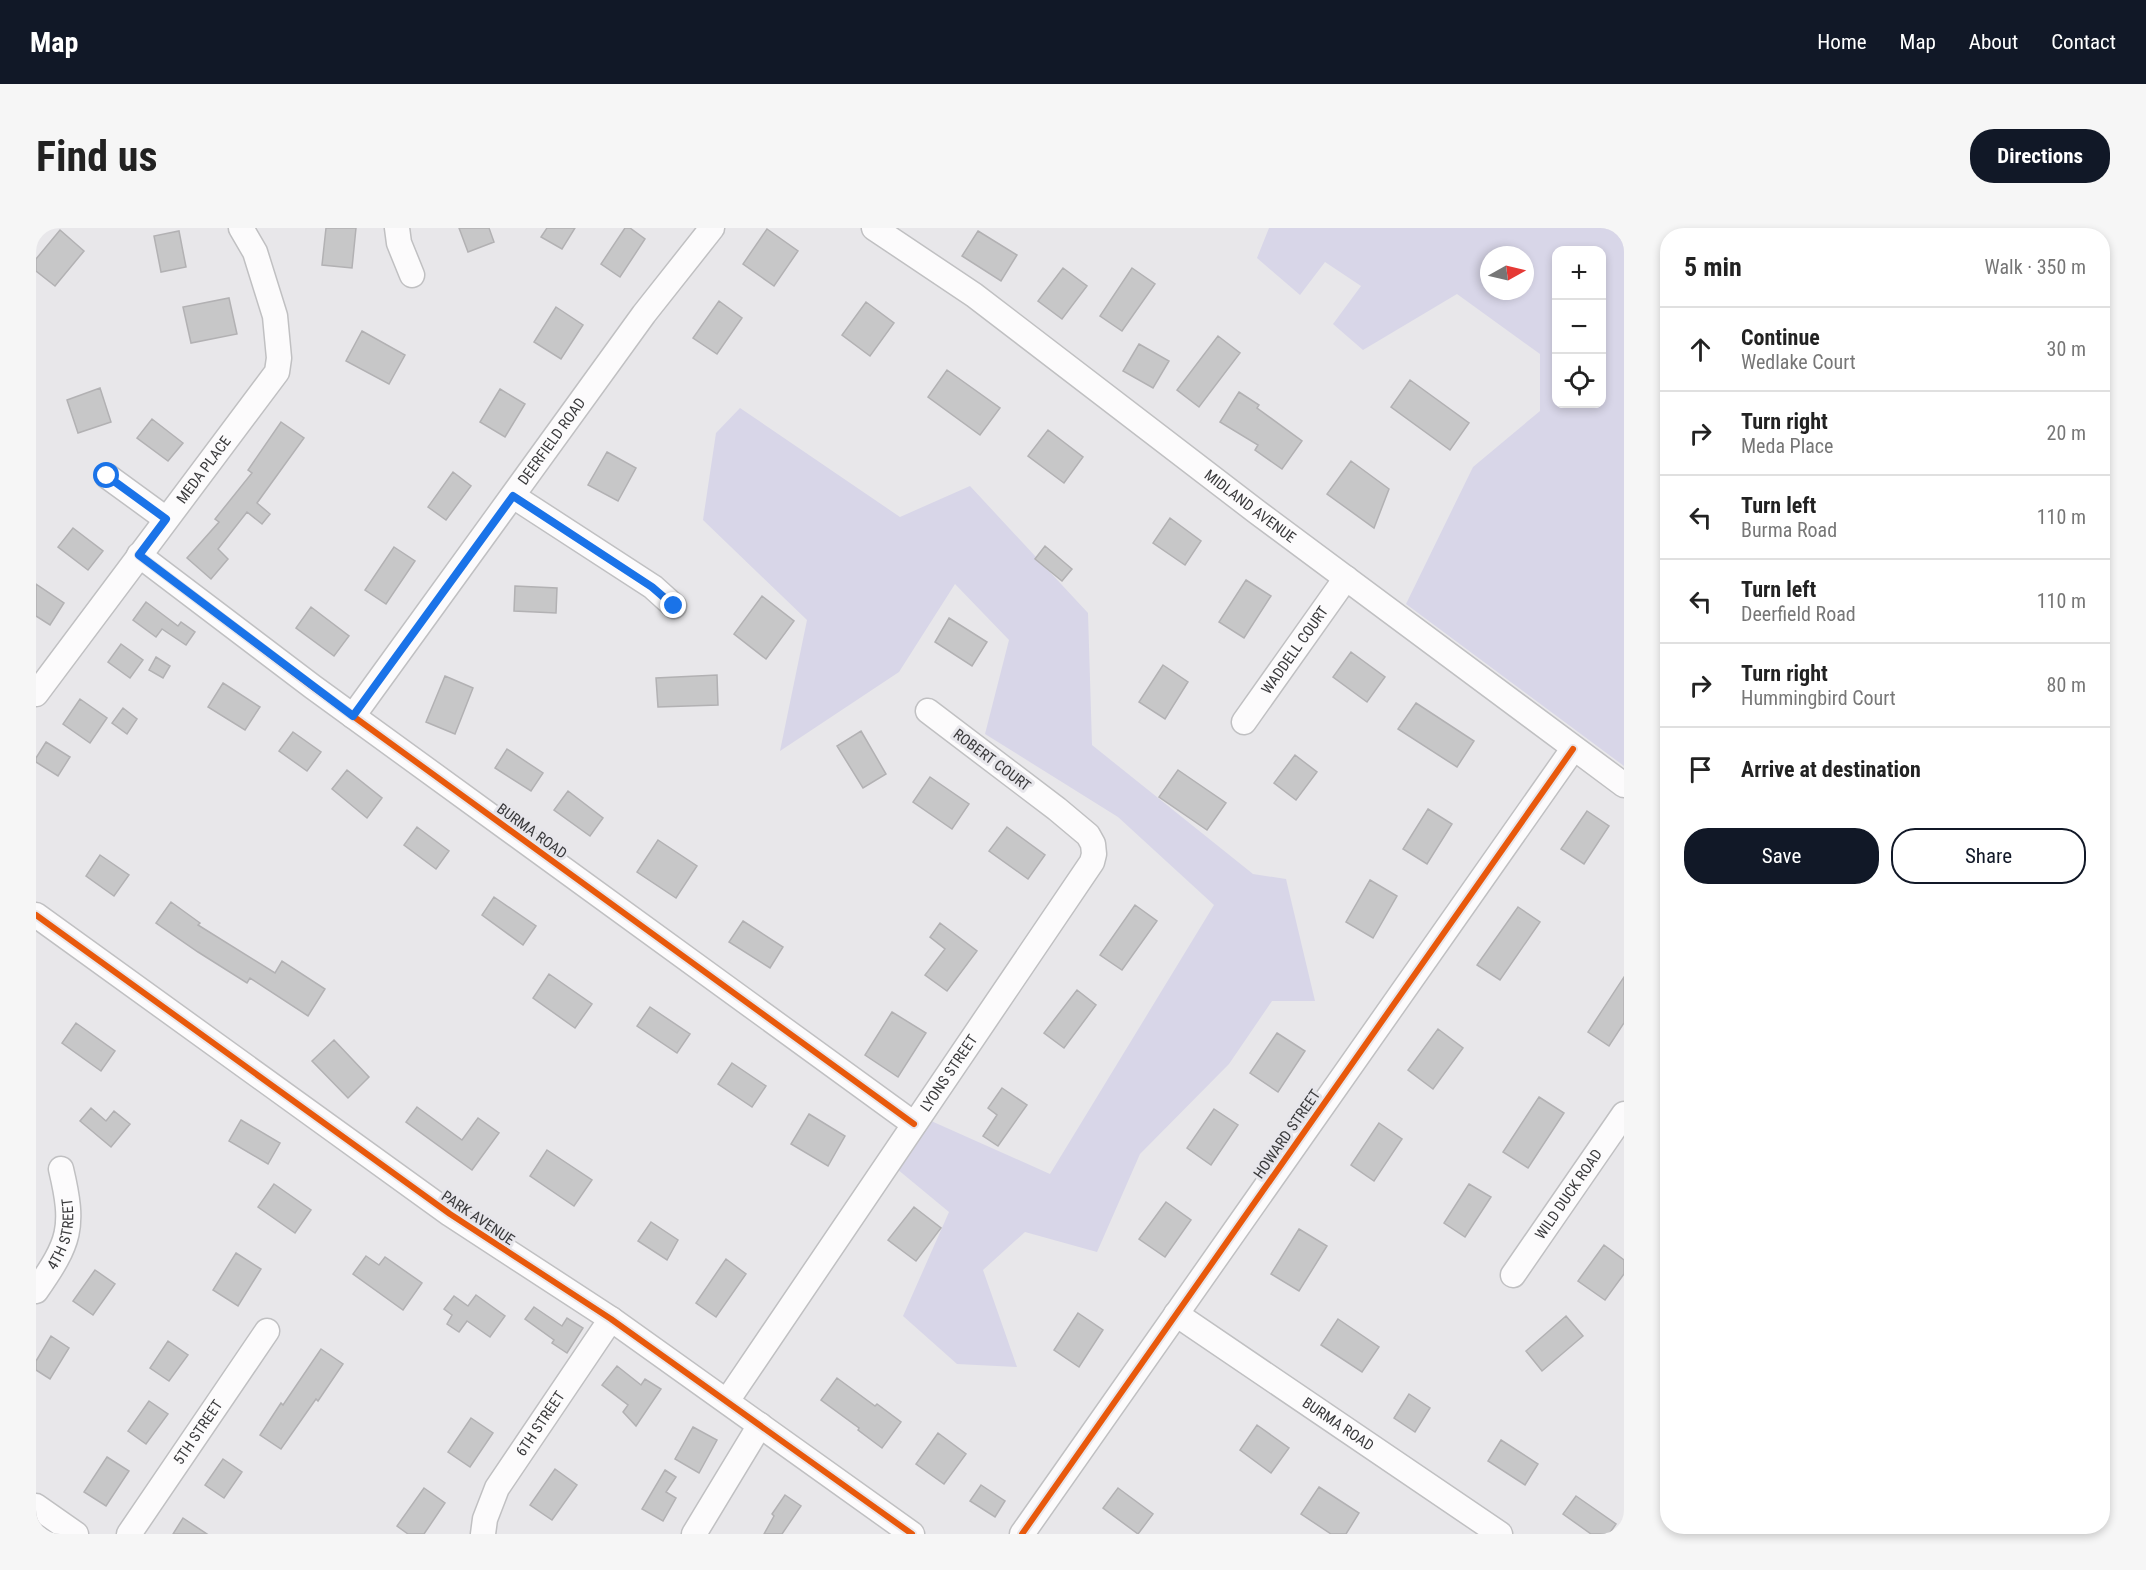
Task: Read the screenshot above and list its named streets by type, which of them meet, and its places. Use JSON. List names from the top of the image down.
{
  "streets": {
    "street": [
      "DEERFIELD ROAD",
      "MEDA PLACE",
      "MIDLAND AVENUE",
      "WADDELL COURT",
      "ROBERT COURT",
      "BURMA ROAD",
      "LYONS STREET",
      "HOWARD STREET",
      "WILD DUCK ROAD",
      "PARK AVENUE",
      "4TH STREET",
      "6TH STREET",
      "5TH STREET"
    ]
  },
  "crossings": [
    ["DEERFIELD ROAD", "BURMA ROAD"],
    ["MEDA PLACE", "BURMA ROAD"],
    ["MIDLAND AVENUE", "WADDELL COURT"],
    ["MIDLAND AVENUE", "HOWARD STREET"],
    ["ROBERT COURT", "LYONS STREET"],
    ["BURMA ROAD", "LYONS STREET"],
    ["BURMA ROAD", "HOWARD STREET"],
    ["LYONS STREET", "PARK AVENUE"],
    ["PARK AVENUE", "6TH STREET"]
  ],
  "north": "right",
  "page": {
    "header": "Map",
    "nav": [
      "Home",
      "Map",
      "About",
      "Contact"
    ],
    "buttons": [
      "Directions",
      ["Save", "Share"]
    ],
    "title": "Find us",
    "heading": ["5 min", "Walk · 350 m"],
    "map_buttons": ["+", "−"],
    "list": [
      ["Continue", "Wedlake Court", "30 m"],
      ["Turn right", "Meda Place", "20 m"],
      ["Turn left", "Burma Road", "110 m"],
      ["Turn left", "Deerfield Road", "110 m"],
      ["Turn right", "Hummingbird Court", "80 m"],
      "Arrive at destination"
    ]
  }
}
